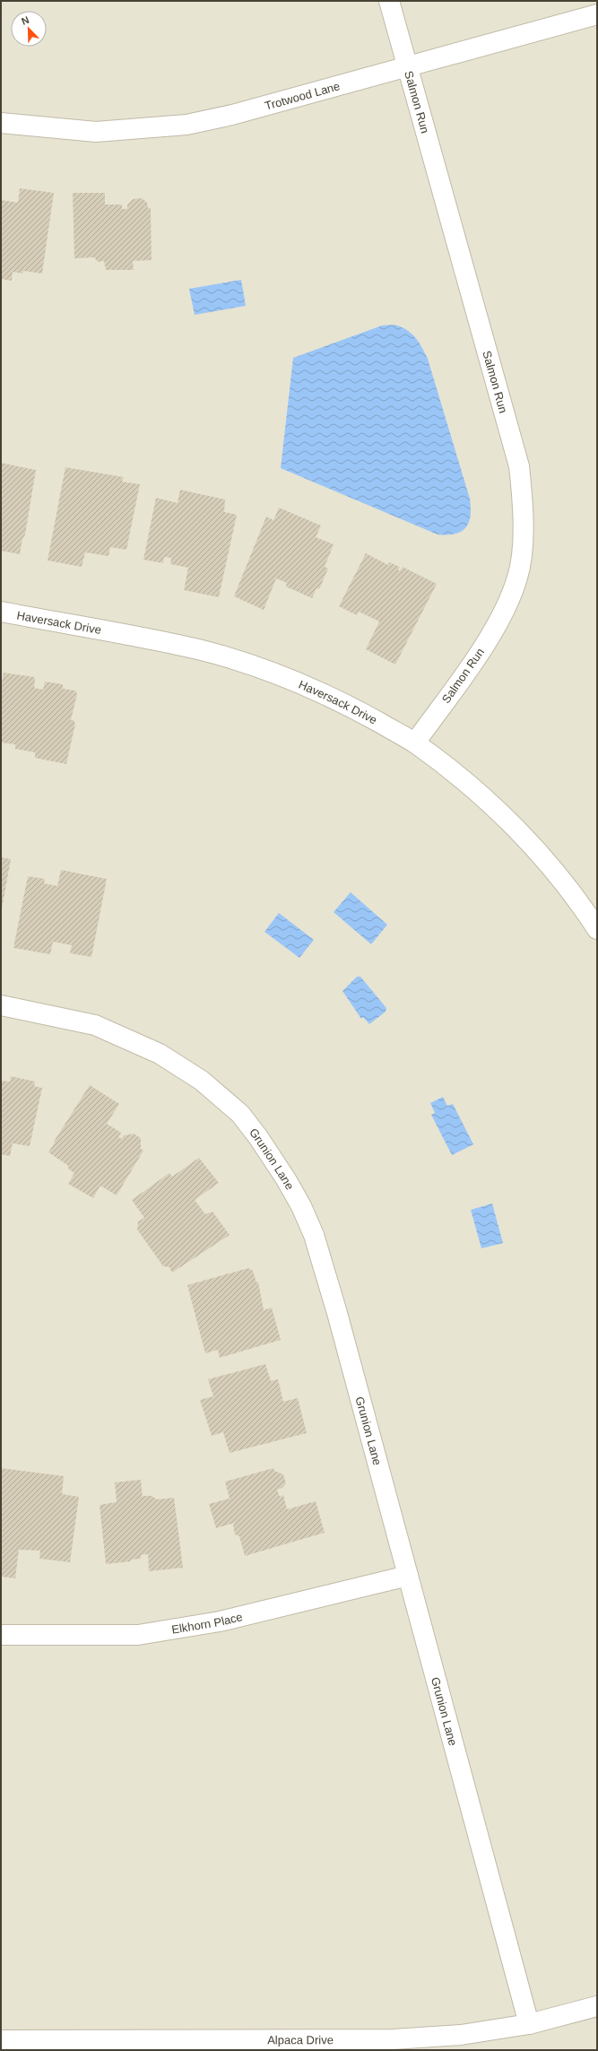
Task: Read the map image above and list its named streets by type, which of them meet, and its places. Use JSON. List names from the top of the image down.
{
  "streets": {
    "street": [
      "Trotwood Lane",
      "Salmon Run",
      "Haversack Drive",
      "Grunion Lane",
      "Elkhorn Place",
      "Alpaca Drive"
    ]
  },
  "crossings": [
    ["Trotwood Lane", "Salmon Run"],
    ["Salmon Run", "Haversack Drive"],
    ["Grunion Lane", "Elkhorn Place"],
    ["Grunion Lane", "Alpaca Drive"]
  ],
  "north": "top left"
}
